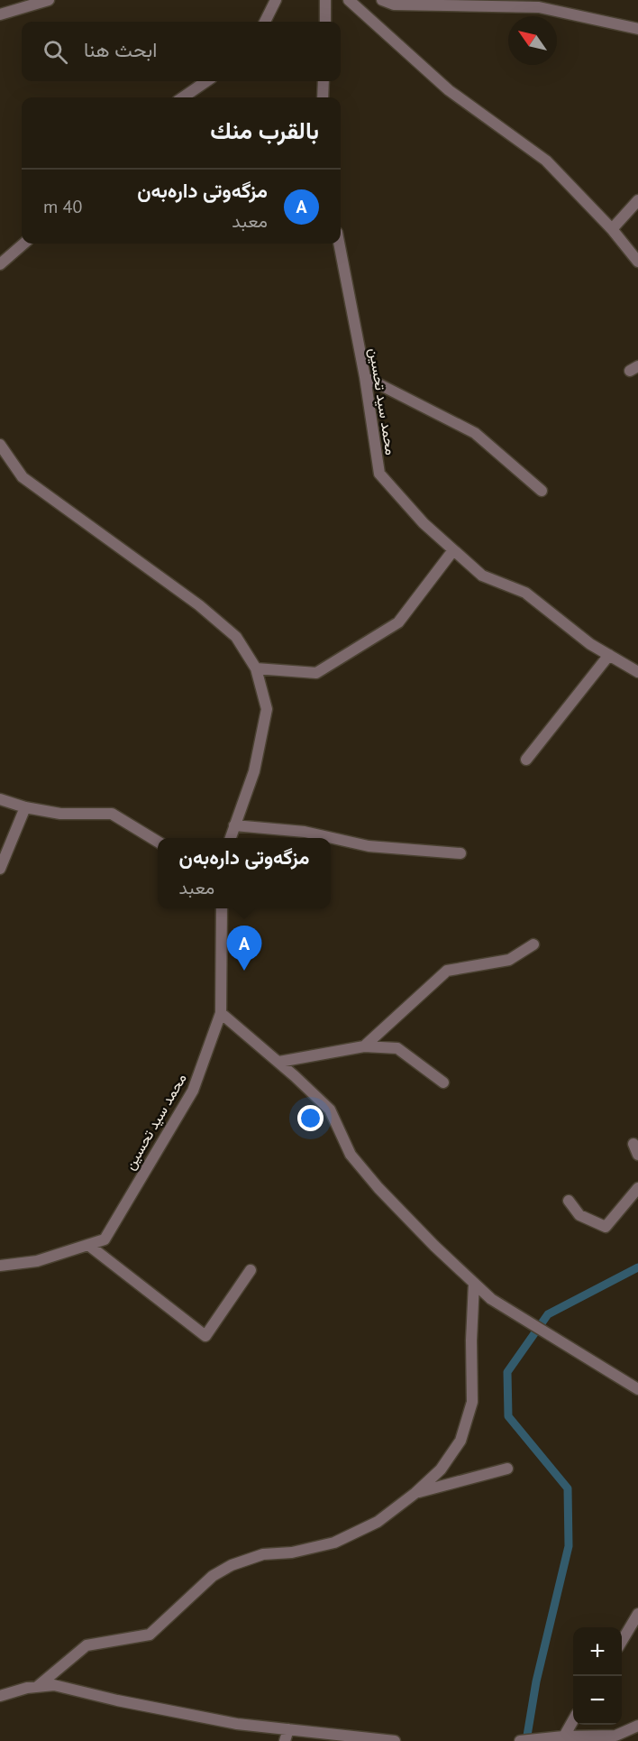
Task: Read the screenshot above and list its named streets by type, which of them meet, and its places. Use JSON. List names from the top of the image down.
{
  "streets": {
    "street": ["محمد سید تحسین"]
  },
  "north": "top left",
  "page": {
    "search": "ابحث هنا",
    "heading": "بالقرب منك",
    "list": [
      {
        "mark": "A",
        "name": "مزگەوتی دارەبەن",
        "note": "معبد",
        "value": "40 m"
      }
    ],
    "popup": ["مزگەوتی دارەبەن", "معبد"],
    "pins": "A",
    "map_buttons": ["+", "−"]
  }
}
